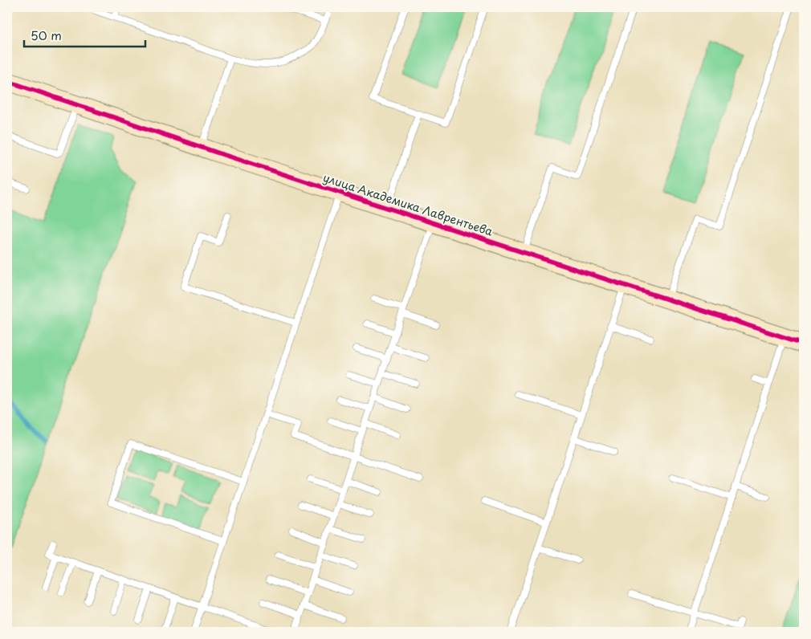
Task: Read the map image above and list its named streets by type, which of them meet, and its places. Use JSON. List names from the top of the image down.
{
  "streets": {
    "street": ["улица Академика Лаврентьева"]
  },
  "scale_bar": "50 m"
}
